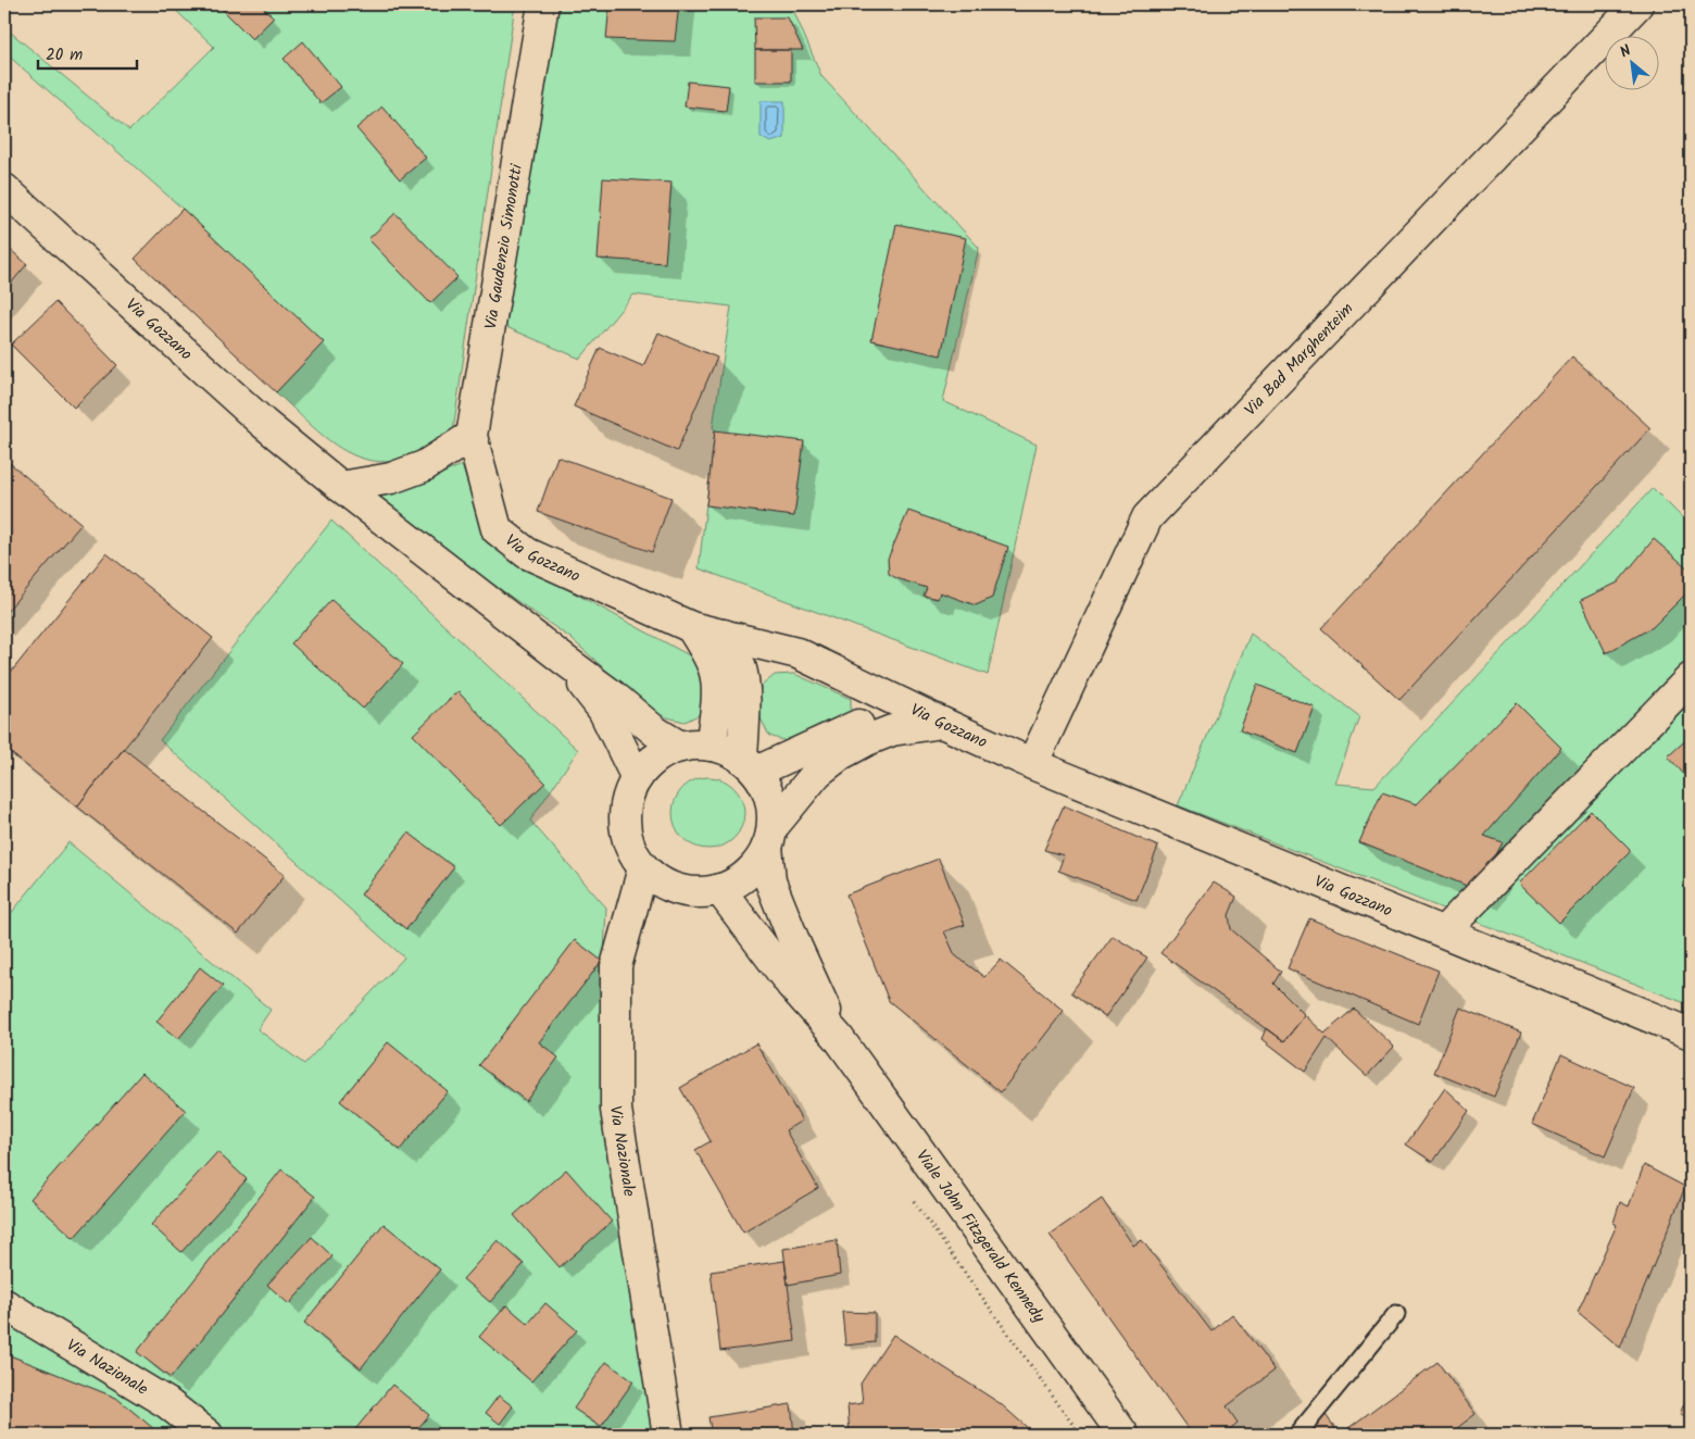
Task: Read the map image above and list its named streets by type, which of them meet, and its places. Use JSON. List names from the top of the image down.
{
  "streets": {
    "street": [
      "Via Gaudenzio Simonotti",
      "Via Gozzano",
      "Via Bad Marghenteim",
      "Via Nazionale",
      "Viale John Fitzgerald Kennedy"
    ]
  },
  "crossings": [
    ["Via Gaudenzio Simonotti", "Via Gozzano"],
    ["Via Gozzano", "Via Bad Marghenteim"],
    ["Via Gozzano", "Via Nazionale"],
    ["Via Gozzano", "Viale John Fitzgerald Kennedy"],
    ["Via Nazionale", "Viale John Fitzgerald Kennedy"]
  ],
  "scale_bar": "20 m",
  "north": "top left"
}
